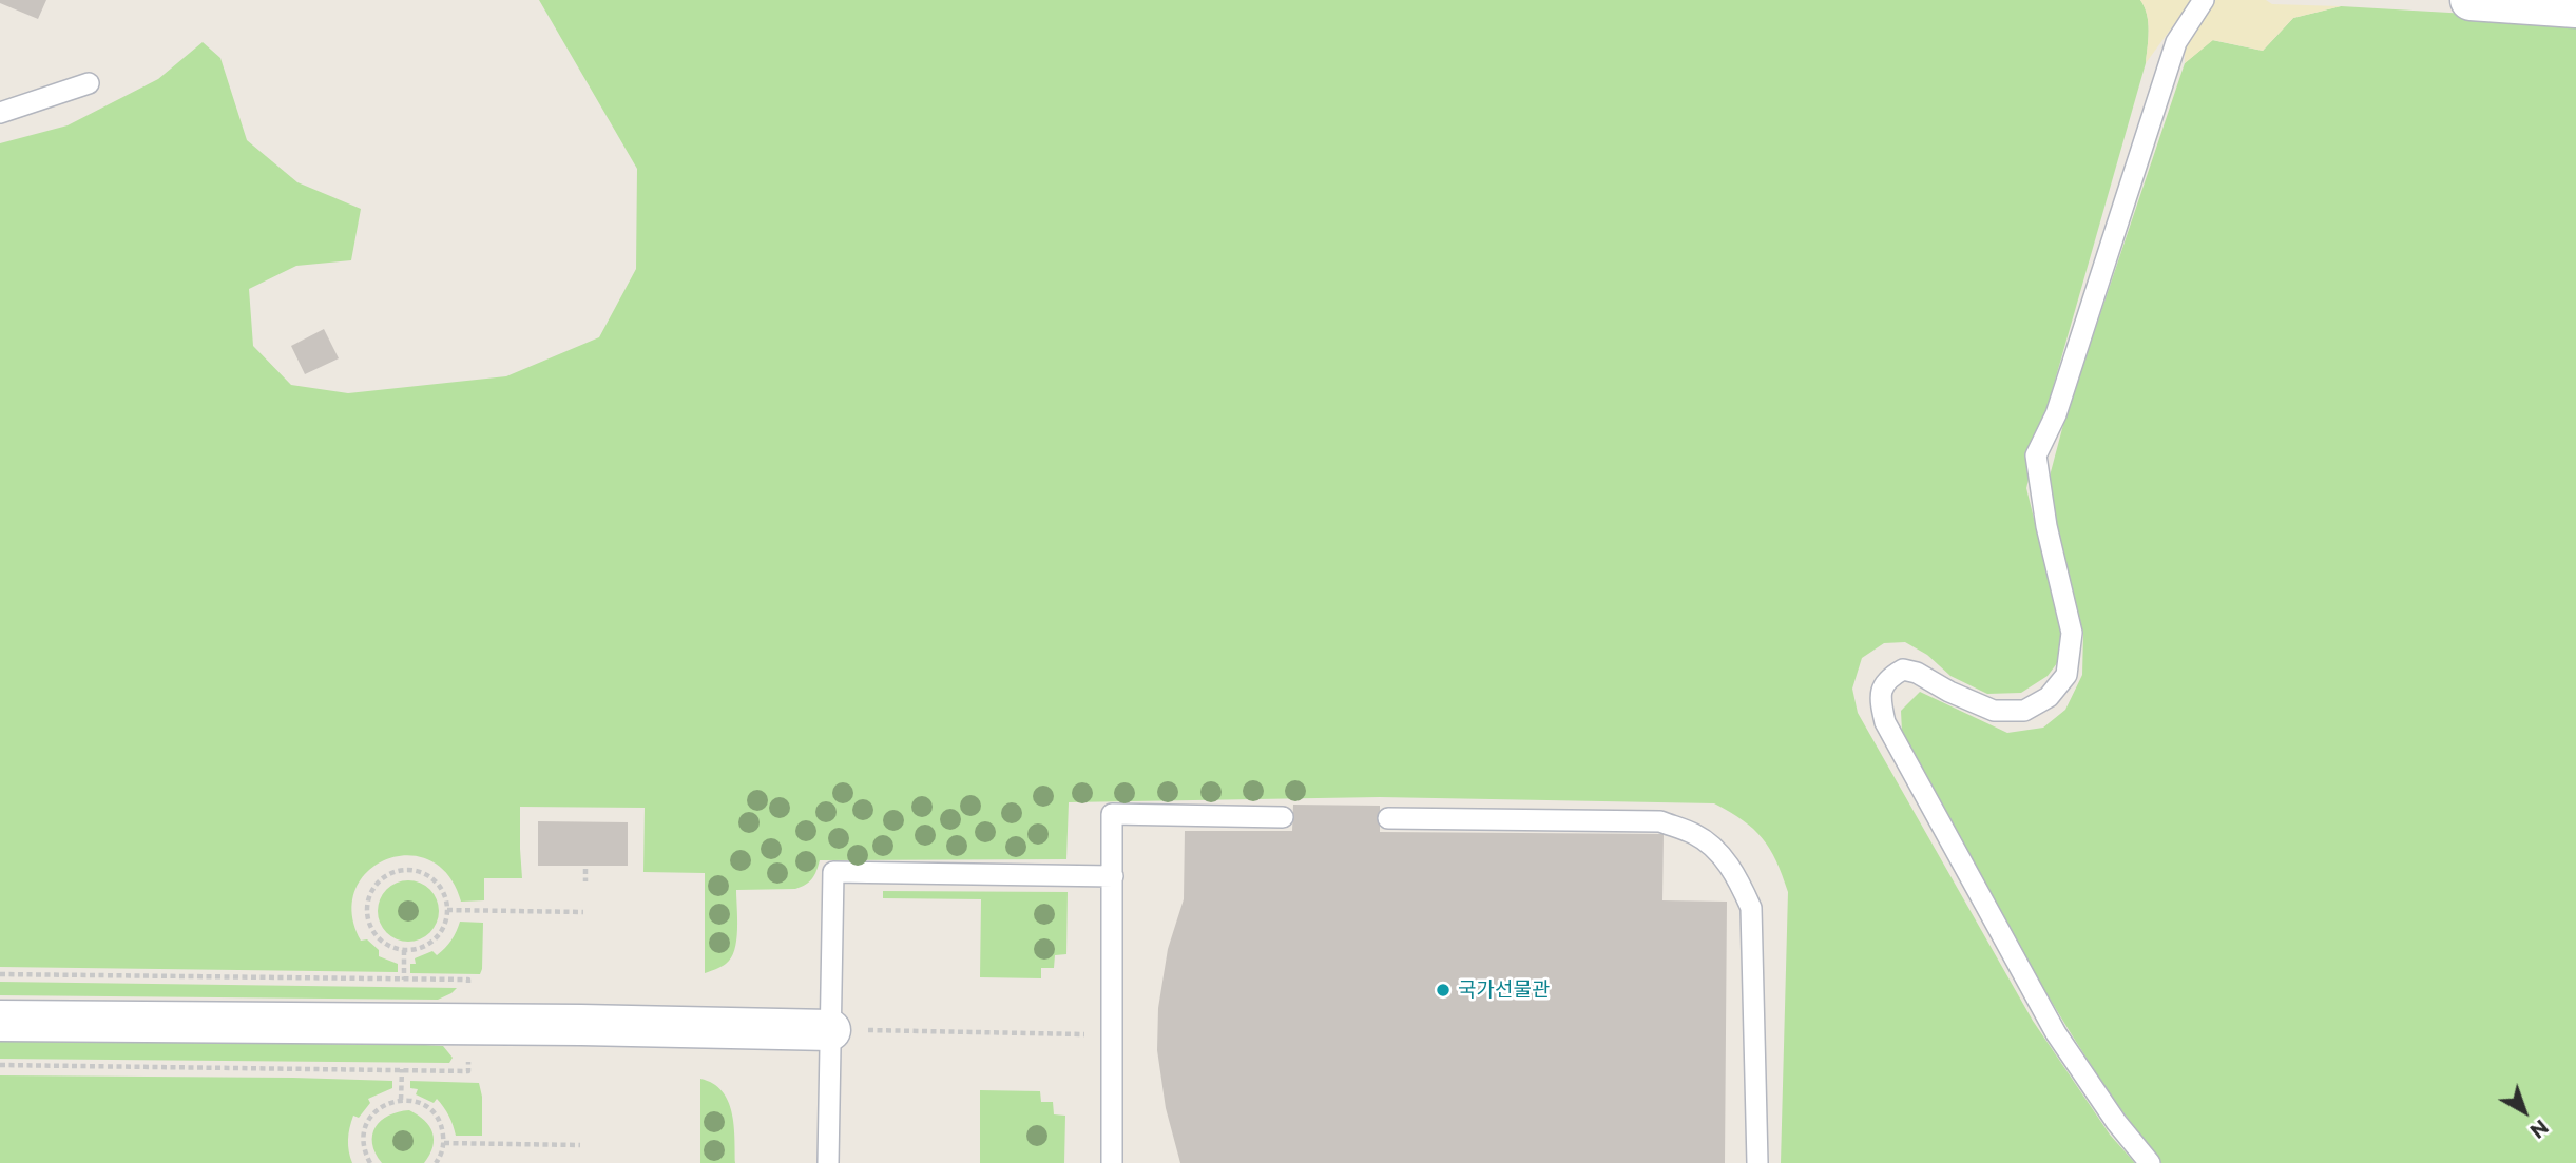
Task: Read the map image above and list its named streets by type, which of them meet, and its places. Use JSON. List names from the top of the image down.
{
  "places": ["국가선물관"],
  "north": "bottom right"
}
